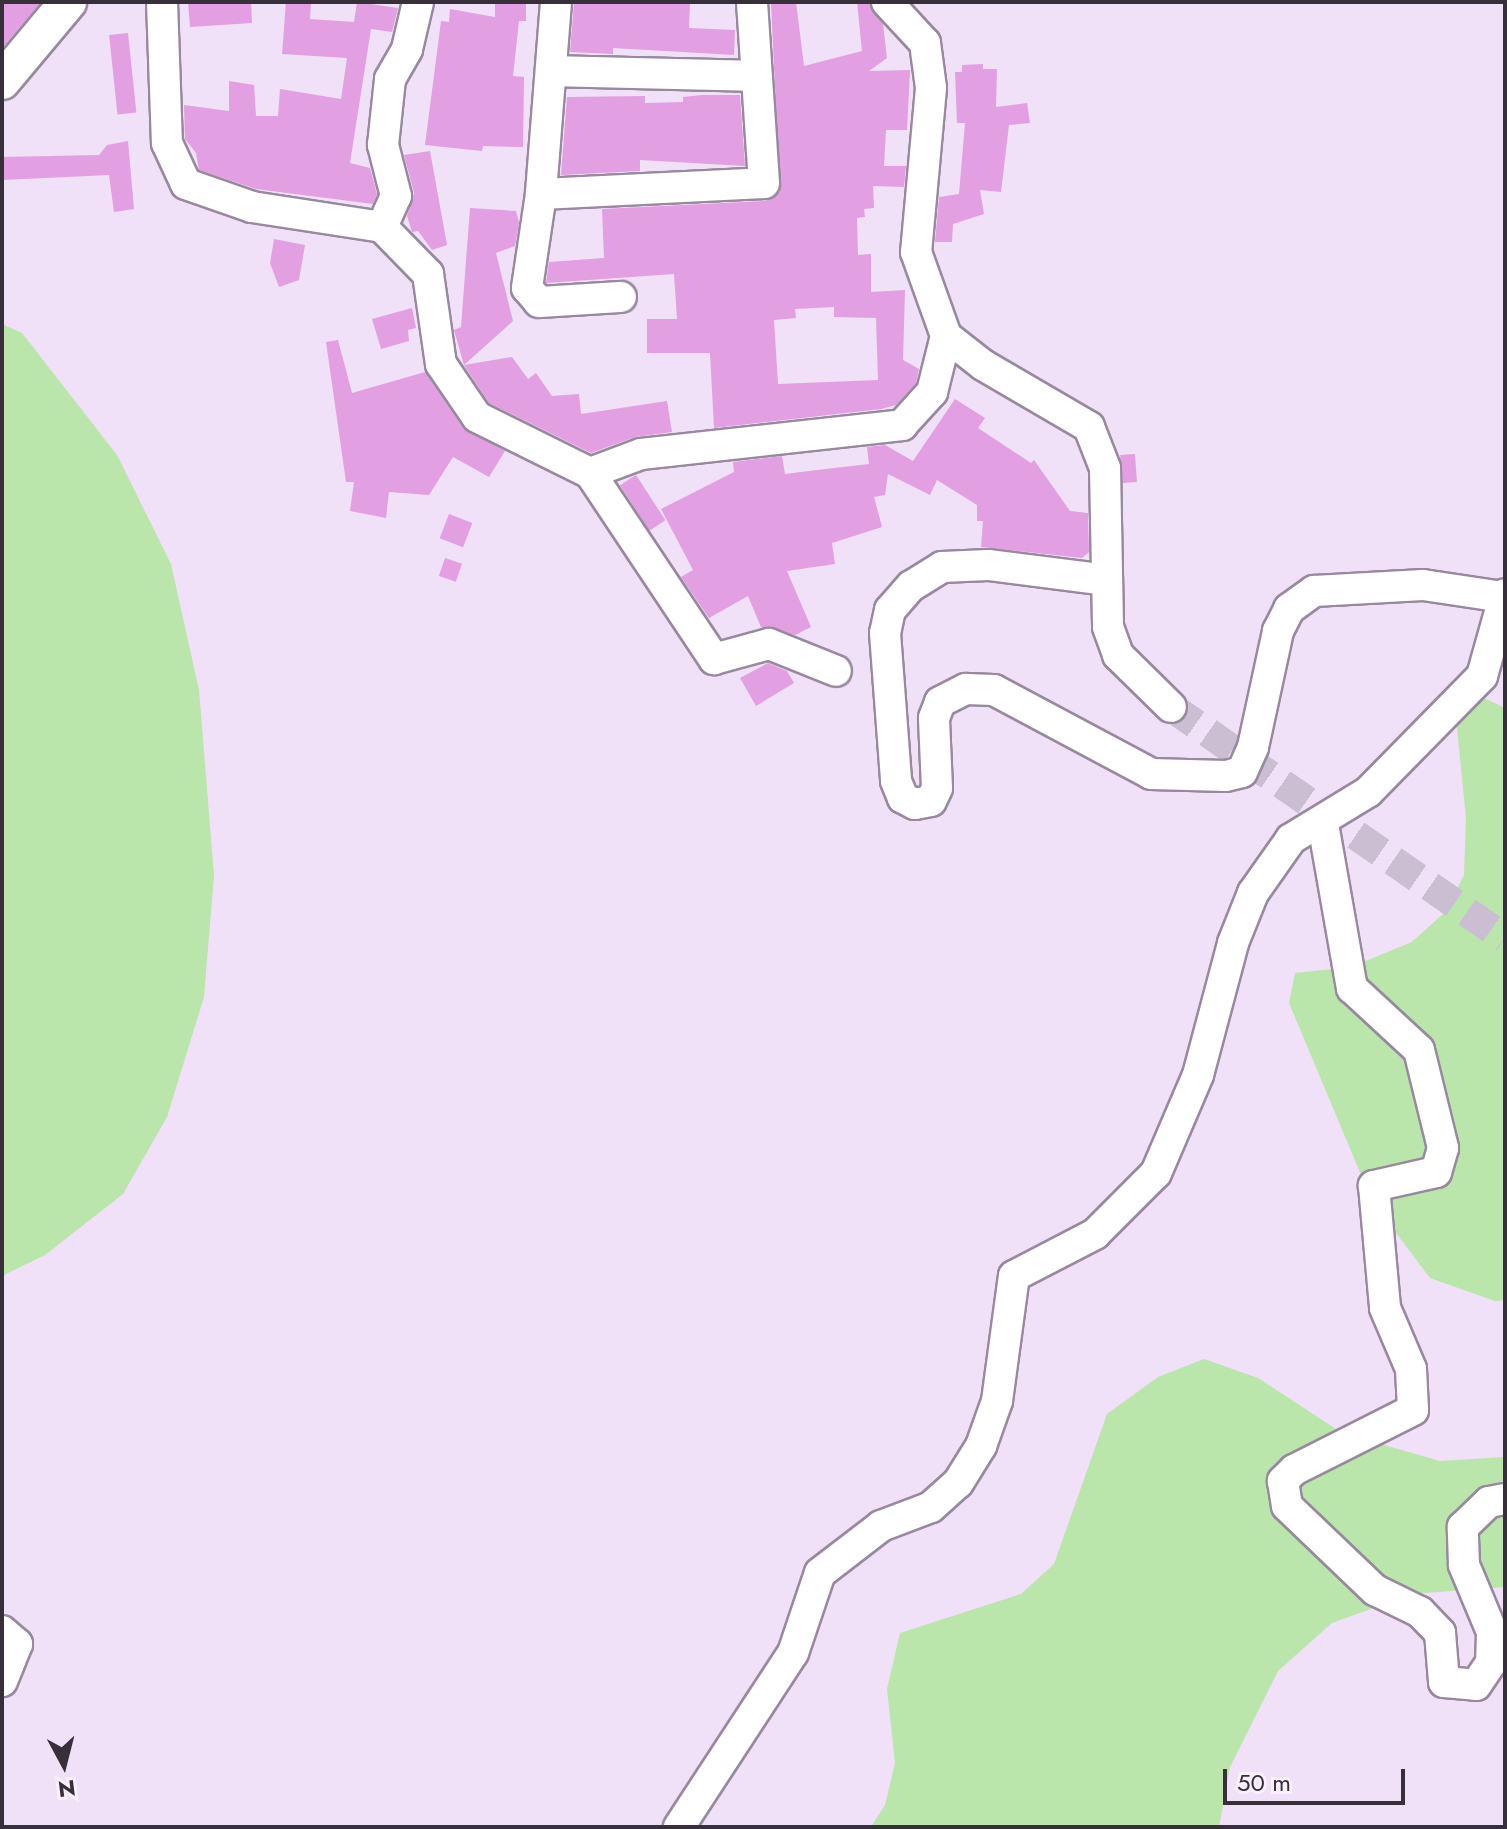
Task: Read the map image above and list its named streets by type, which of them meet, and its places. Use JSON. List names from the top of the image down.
{
  "scale_bar": "50 m",
  "north": "bottom"
}
